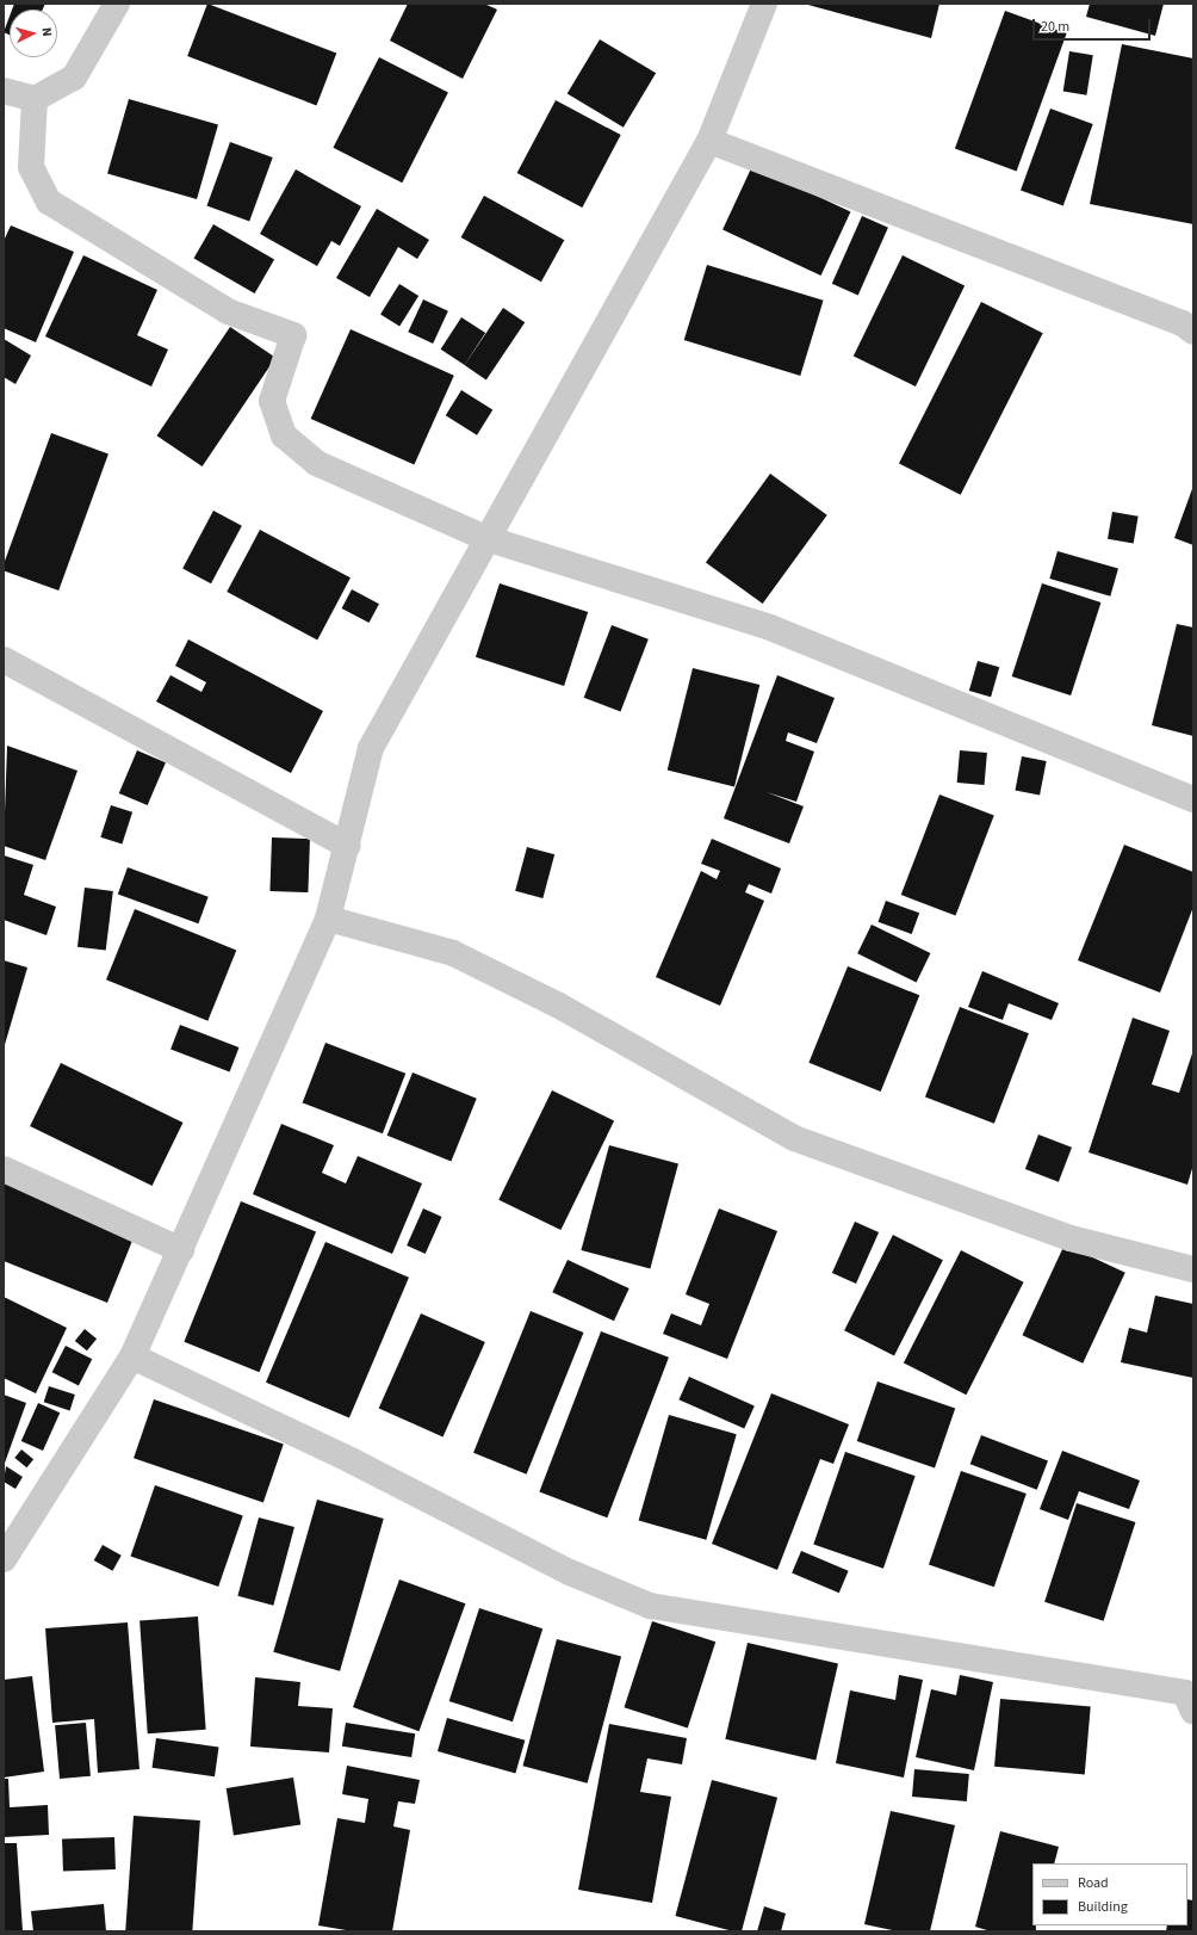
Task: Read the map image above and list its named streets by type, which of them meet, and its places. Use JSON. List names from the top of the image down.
{
  "legend": ["Road", "Building"],
  "scale_bar": "20 m",
  "north": "right"
}
